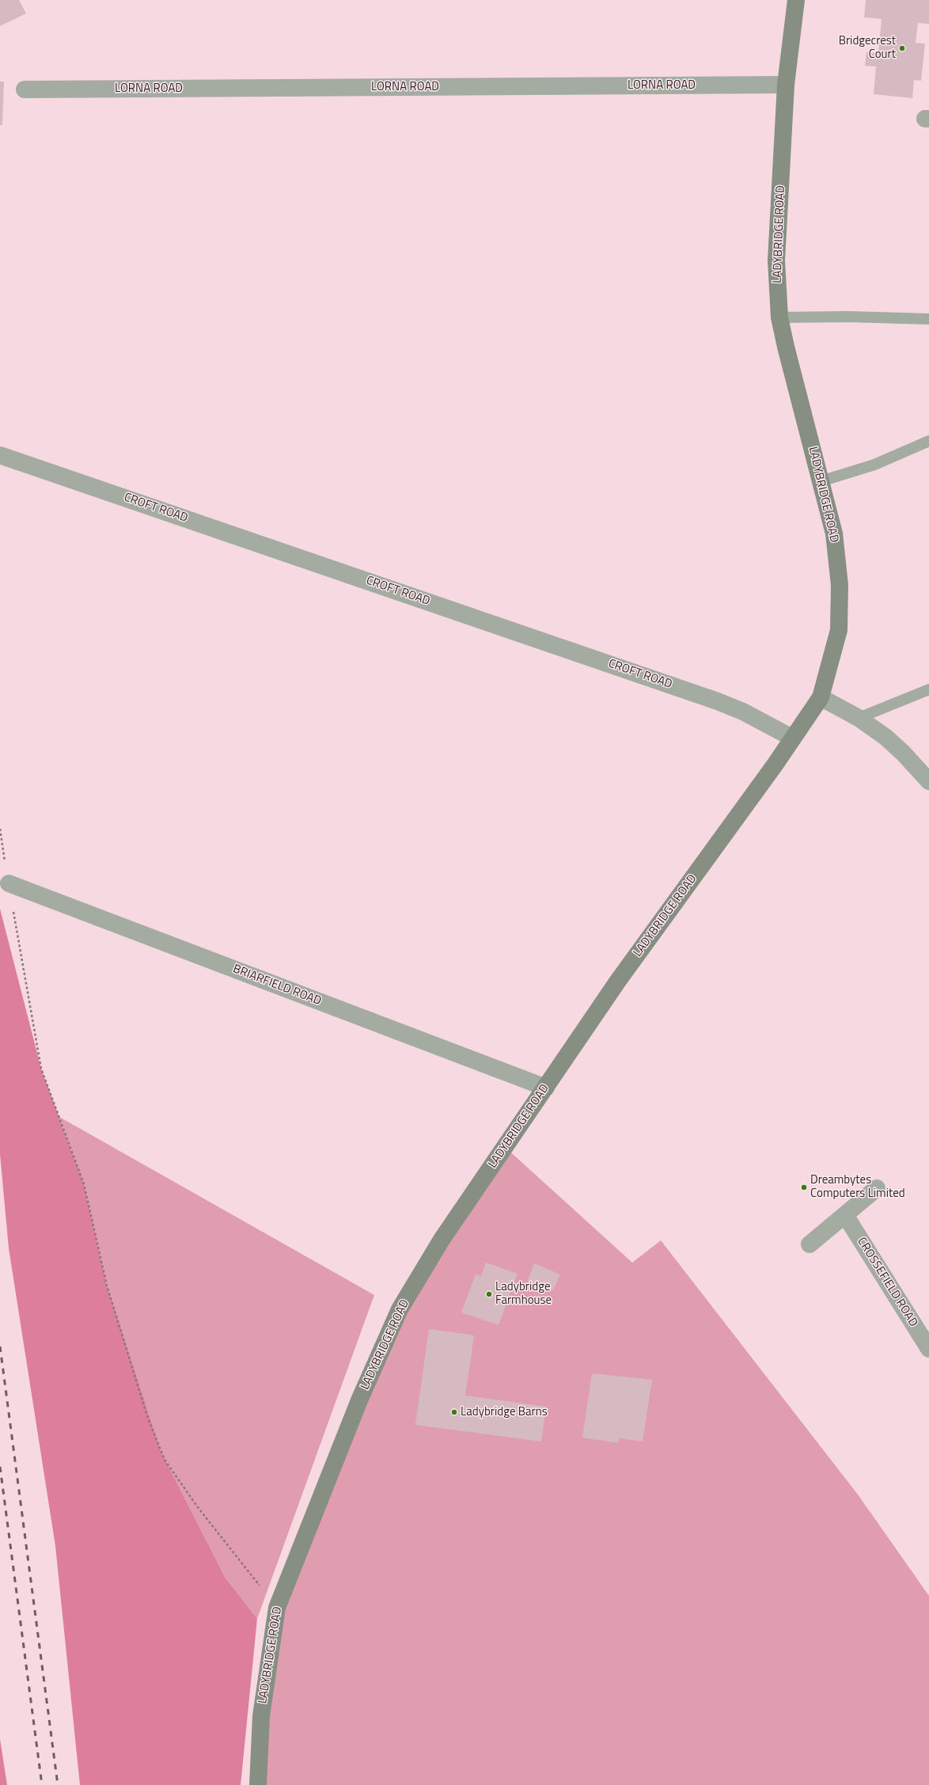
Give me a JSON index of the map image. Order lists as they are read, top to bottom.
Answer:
{
  "streets": {
    "street": [
      "LORNA ROAD",
      "LADYBRIDGE ROAD",
      "CROFT ROAD",
      "BRIARFIELD ROAD",
      "CROSSEFIELD ROAD"
    ]
  },
  "crossings": [
    ["LORNA ROAD", "LADYBRIDGE ROAD"],
    ["LADYBRIDGE ROAD", "CROFT ROAD"],
    ["LADYBRIDGE ROAD", "BRIARFIELD ROAD"]
  ],
  "places": [
    "Bridgecrest Court",
    "Dreambytes Computers Limited",
    "Ladybridge Farmhouse",
    "Ladybridge Barns"
  ]
}
